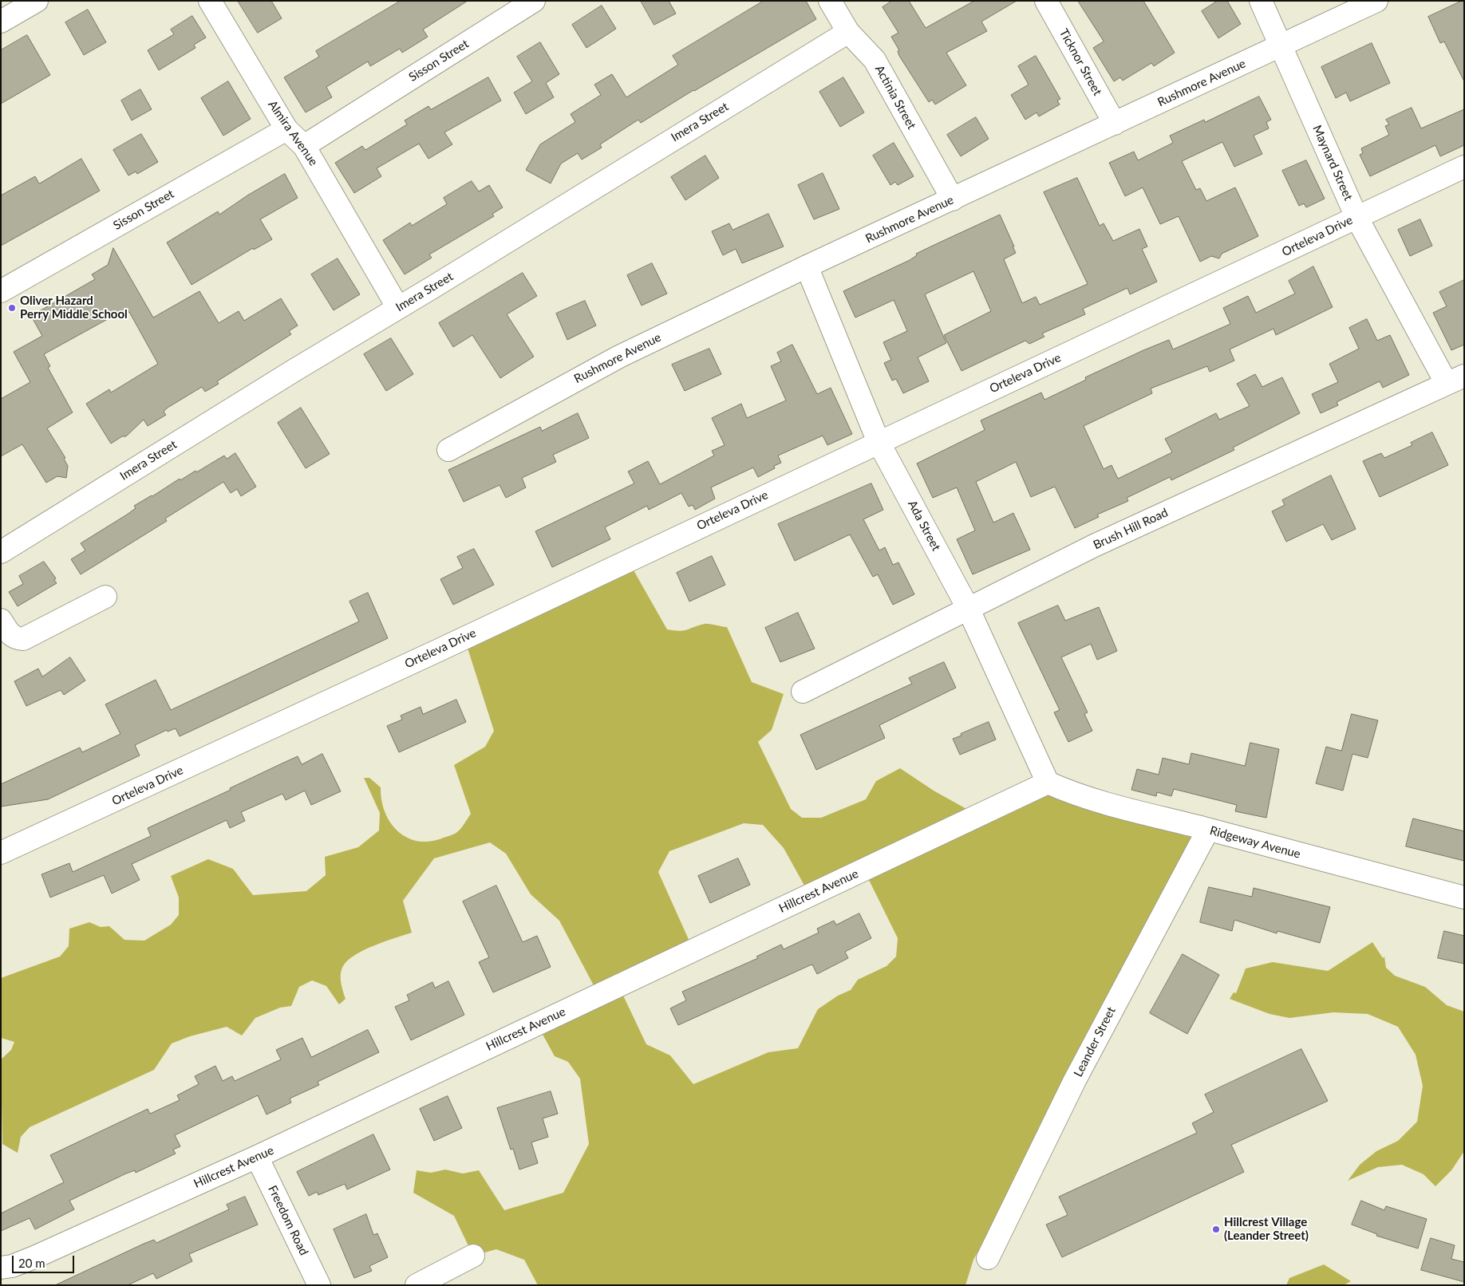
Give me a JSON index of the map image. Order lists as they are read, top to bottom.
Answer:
{
  "streets": {
    "street": [
      "Sisson Street",
      "Ticknor Street",
      "Rushmore Avenue",
      "Actinia Street",
      "Imera Street",
      "Almira Avenue",
      "Maynard Street",
      "Orteleva Drive",
      "Ada Street",
      "Brush Hill Road",
      "Ridgeway Avenue",
      "Hillcrest Avenue",
      "Leander Street",
      "Freedom Road"
    ]
  },
  "crossings": [
    ["Sisson Street", "Almira Avenue"],
    ["Ticknor Street", "Rushmore Avenue"],
    ["Rushmore Avenue", "Actinia Street"],
    ["Rushmore Avenue", "Maynard Street"],
    ["Rushmore Avenue", "Ada Street"],
    ["Actinia Street", "Imera Street"],
    ["Imera Street", "Almira Avenue"],
    ["Maynard Street", "Orteleva Drive"],
    ["Maynard Street", "Brush Hill Road"],
    ["Orteleva Drive", "Ada Street"],
    ["Ada Street", "Brush Hill Road"],
    ["Ada Street", "Ridgeway Avenue"],
    ["Ada Street", "Hillcrest Avenue"],
    ["Ridgeway Avenue", "Hillcrest Avenue"],
    ["Ridgeway Avenue", "Leander Street"],
    ["Hillcrest Avenue", "Freedom Road"]
  ],
  "places": ["Oliver Hazard Perry Middle School", "Hillcrest Village (Leander Street)"],
  "scale_bar": "20 m"
}
